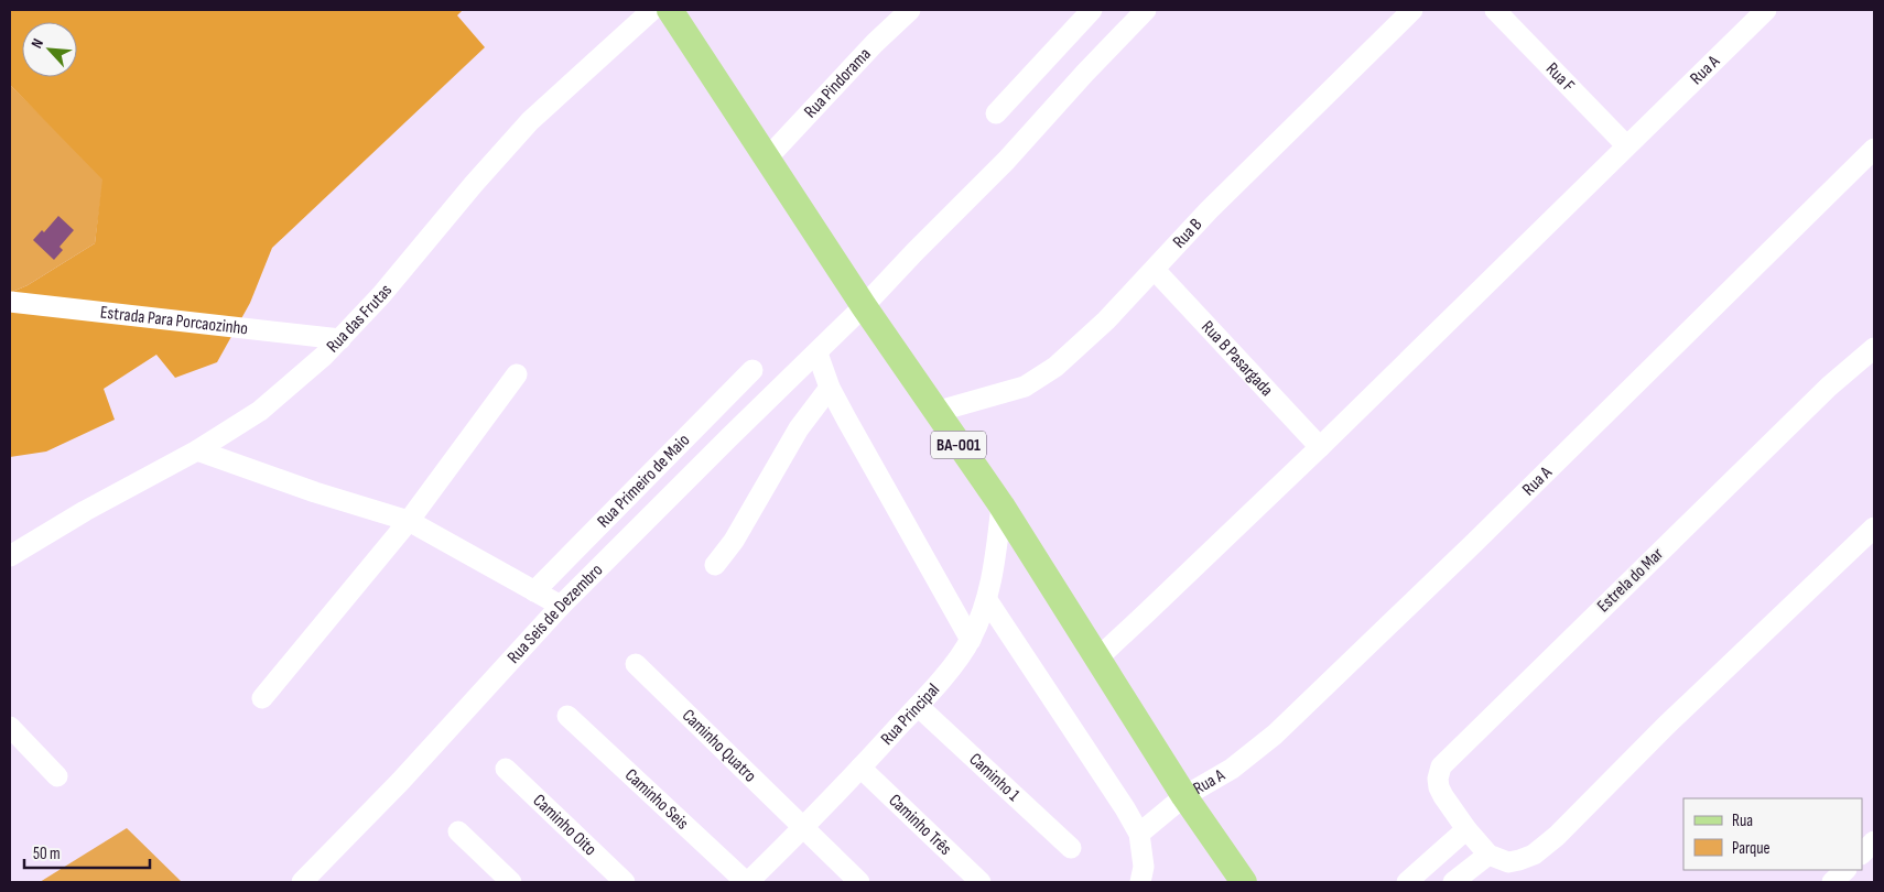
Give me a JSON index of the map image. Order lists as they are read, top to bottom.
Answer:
{
  "streets": {
    "main road": ["BA-001"],
    "street": [
      "Rua A",
      "Rua F",
      "Rua Pindorama",
      "Rua B",
      "Rua das Frutas",
      "Estrada Para Porcaozinho",
      "Rua B Pasargada",
      "Rua Primeiro de Maio",
      "Estrela do Mar",
      "Rua Seis de Dezembro",
      "Rua Principal",
      "Caminho Quatro",
      "Caminho 1",
      "Caminho Seis",
      "Caminho Oito",
      "Caminho Três"
    ]
  },
  "crossings": [
    ["Rua A", "Rua F"],
    ["Rua A", "Rua B Pasargada"],
    ["Rua A", "BA-001"],
    ["Rua Pindorama", "BA-001"],
    ["Rua B", "Rua B Pasargada"],
    ["Rua B", "BA-001"],
    ["Rua das Frutas", "Estrada Para Porcaozinho"],
    ["BA-001", "Rua Seis de Dezembro"],
    ["BA-001", "Rua Principal"],
    ["Rua Principal", "Caminho Quatro"],
    ["Rua Principal", "Caminho 1"],
    ["Rua Principal", "Caminho Seis"],
    ["Rua Principal", "Caminho Três"]
  ],
  "legend": ["Rua", "Parque"],
  "scale_bar": "50 m",
  "north": "top left"
}
